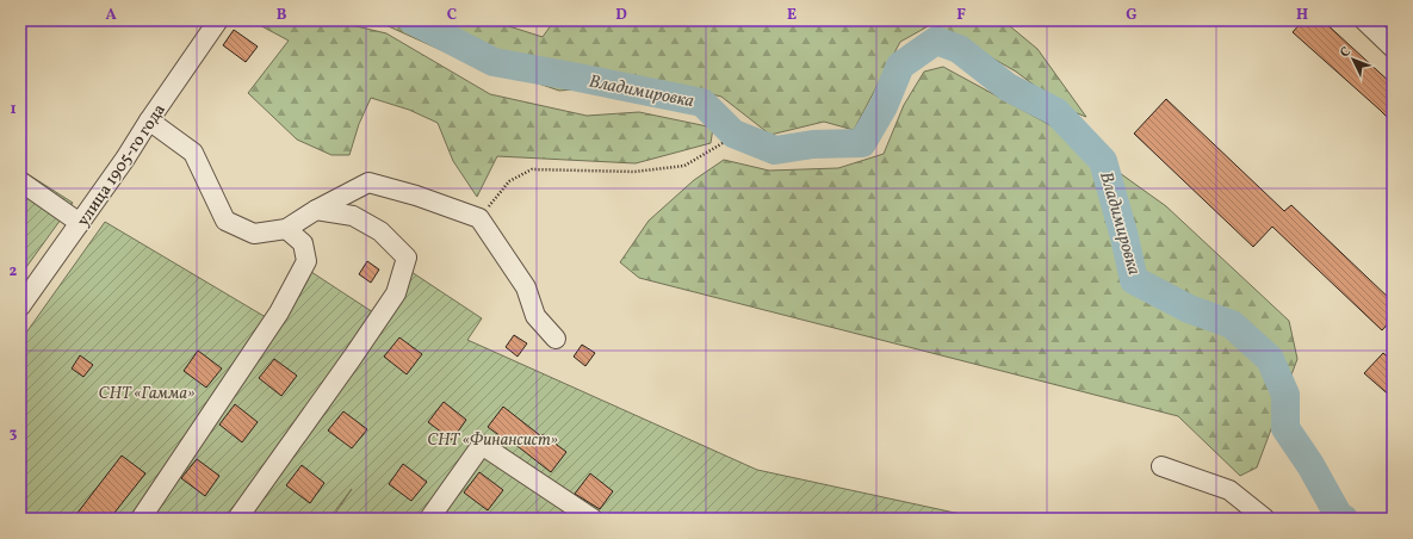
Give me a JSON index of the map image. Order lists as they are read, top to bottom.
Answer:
{
  "streets": {
    "street": ["улица 1905-го года"]
  },
  "water": ["Владимировка"],
  "parks": ["СНТ «Гамма»", "СНТ «Финансист»"],
  "north": "top left",
  "grid": {
    "columns": [
      "A",
      "B",
      "C",
      "D",
      "E",
      "F",
      "G",
      "H"
    ],
    "rows": ["1", "2", "3"]
  }
}
